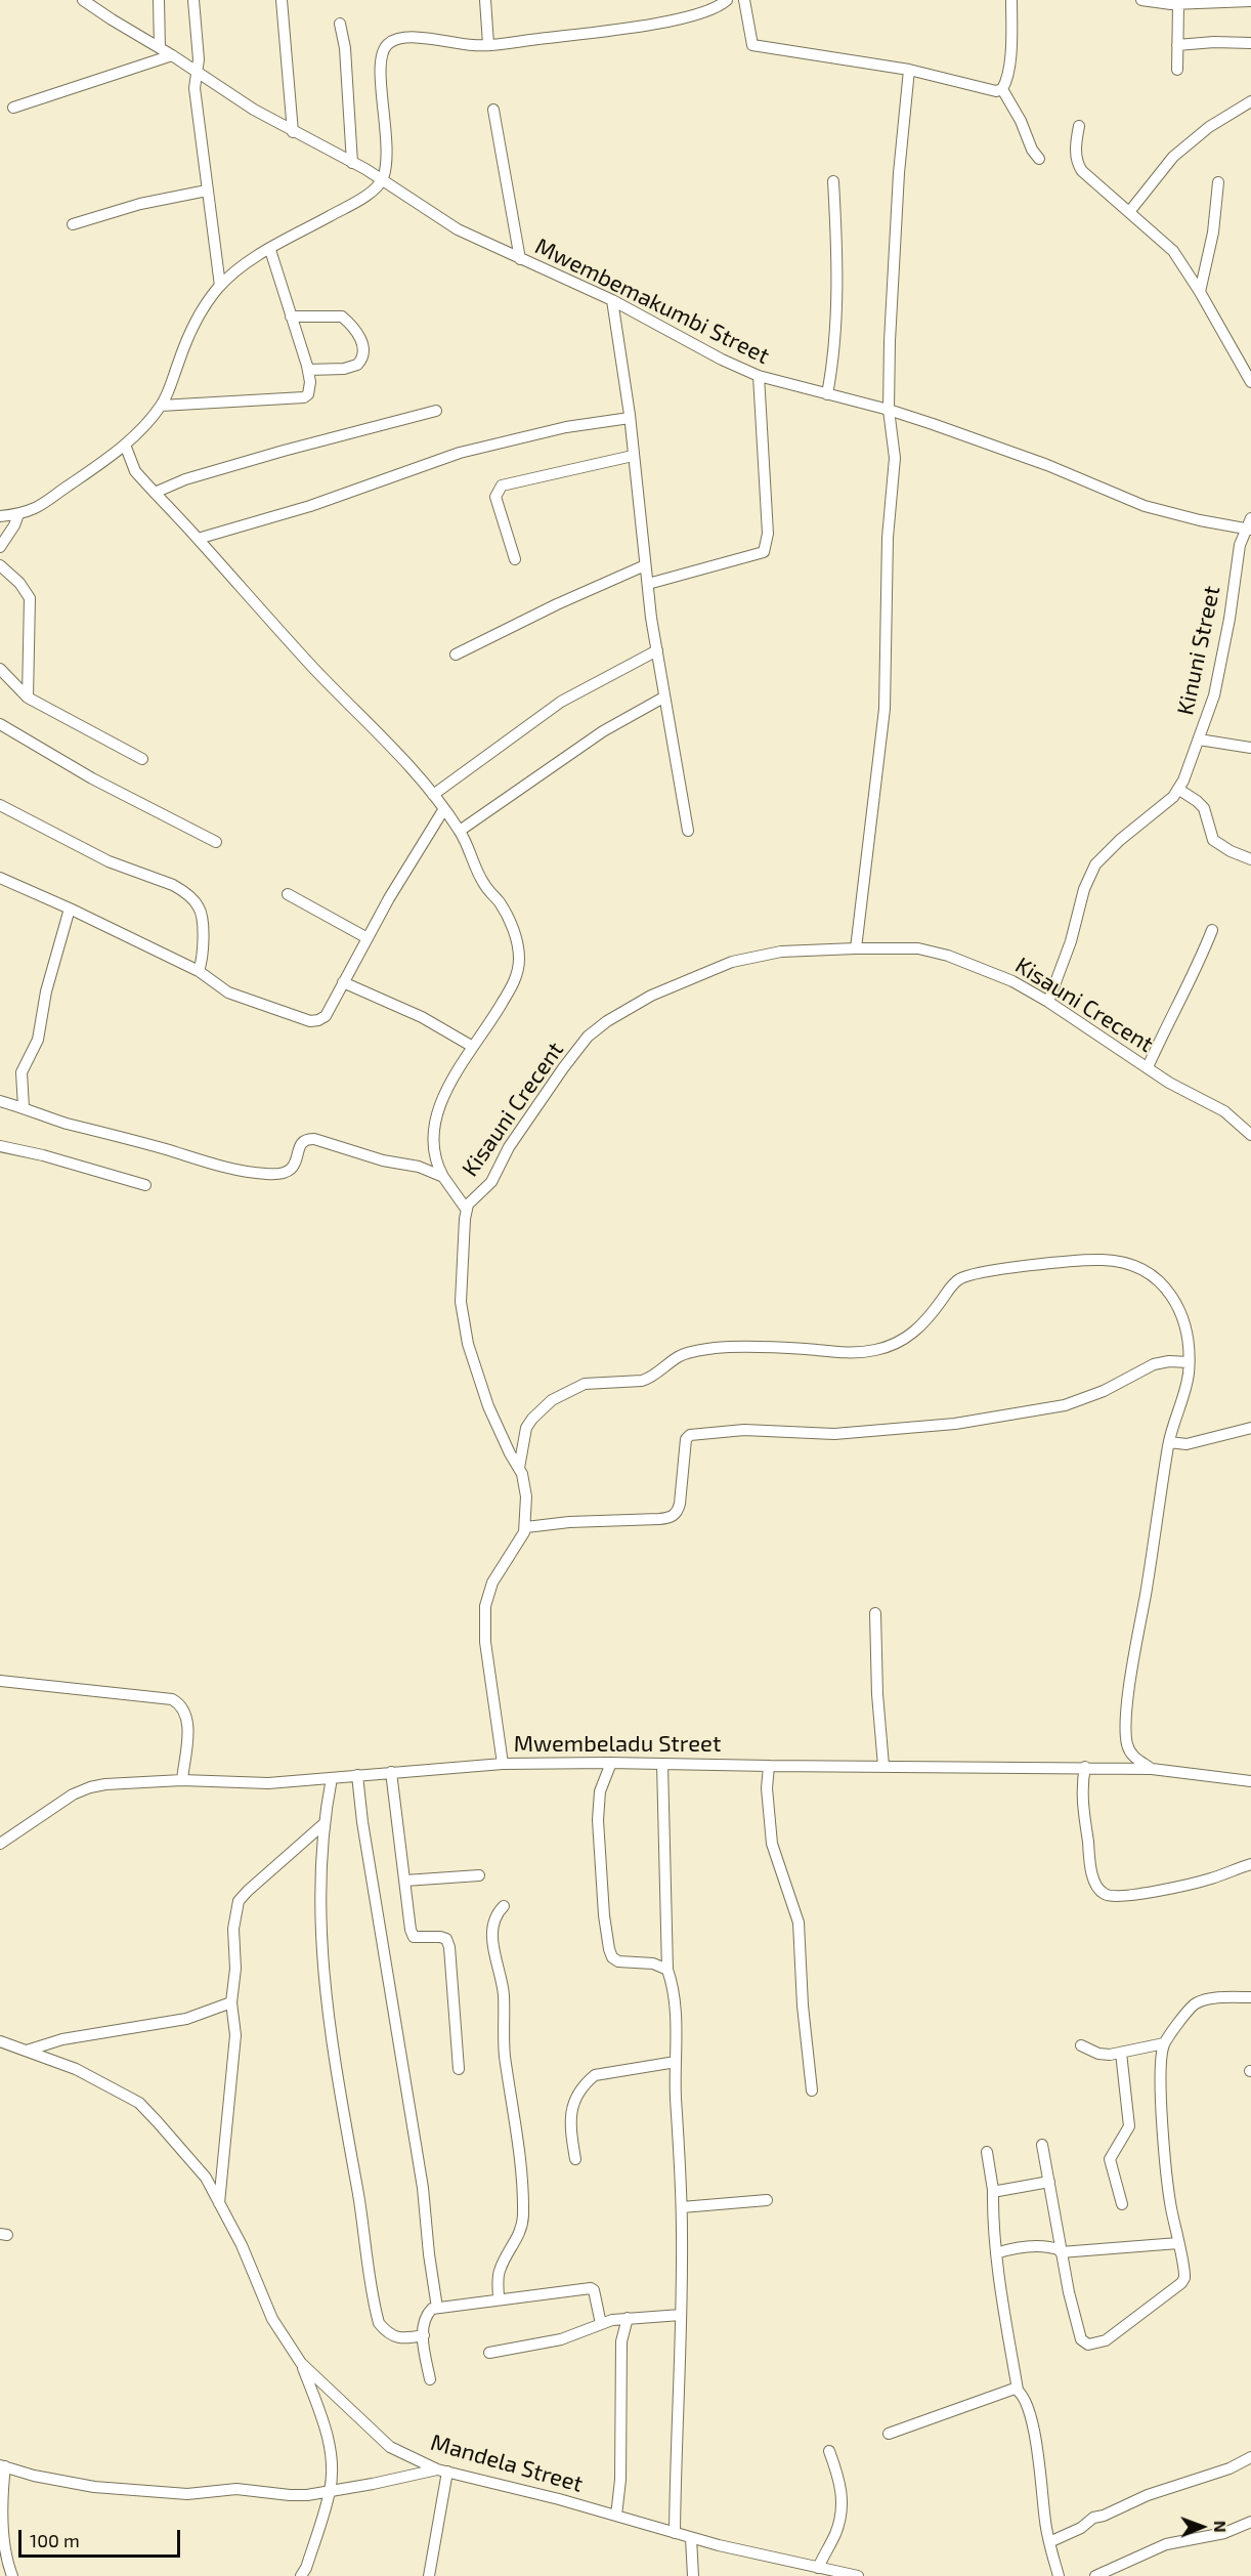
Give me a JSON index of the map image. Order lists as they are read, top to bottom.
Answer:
{
  "streets": {
    "street": [
      "Mwembemakumbi Street",
      "Kinuni Street",
      "Kisauni Crecent",
      "Mwembeladu Street",
      "Mandela Street"
    ]
  },
  "crossings": [
    ["Mwembemakumbi Street", "Kinuni Street"],
    ["Kinuni Street", "Kisauni Crecent"],
    ["Kisauni Crecent", "Mwembeladu Street"]
  ],
  "scale_bar": "100 m",
  "north": "right"
}
